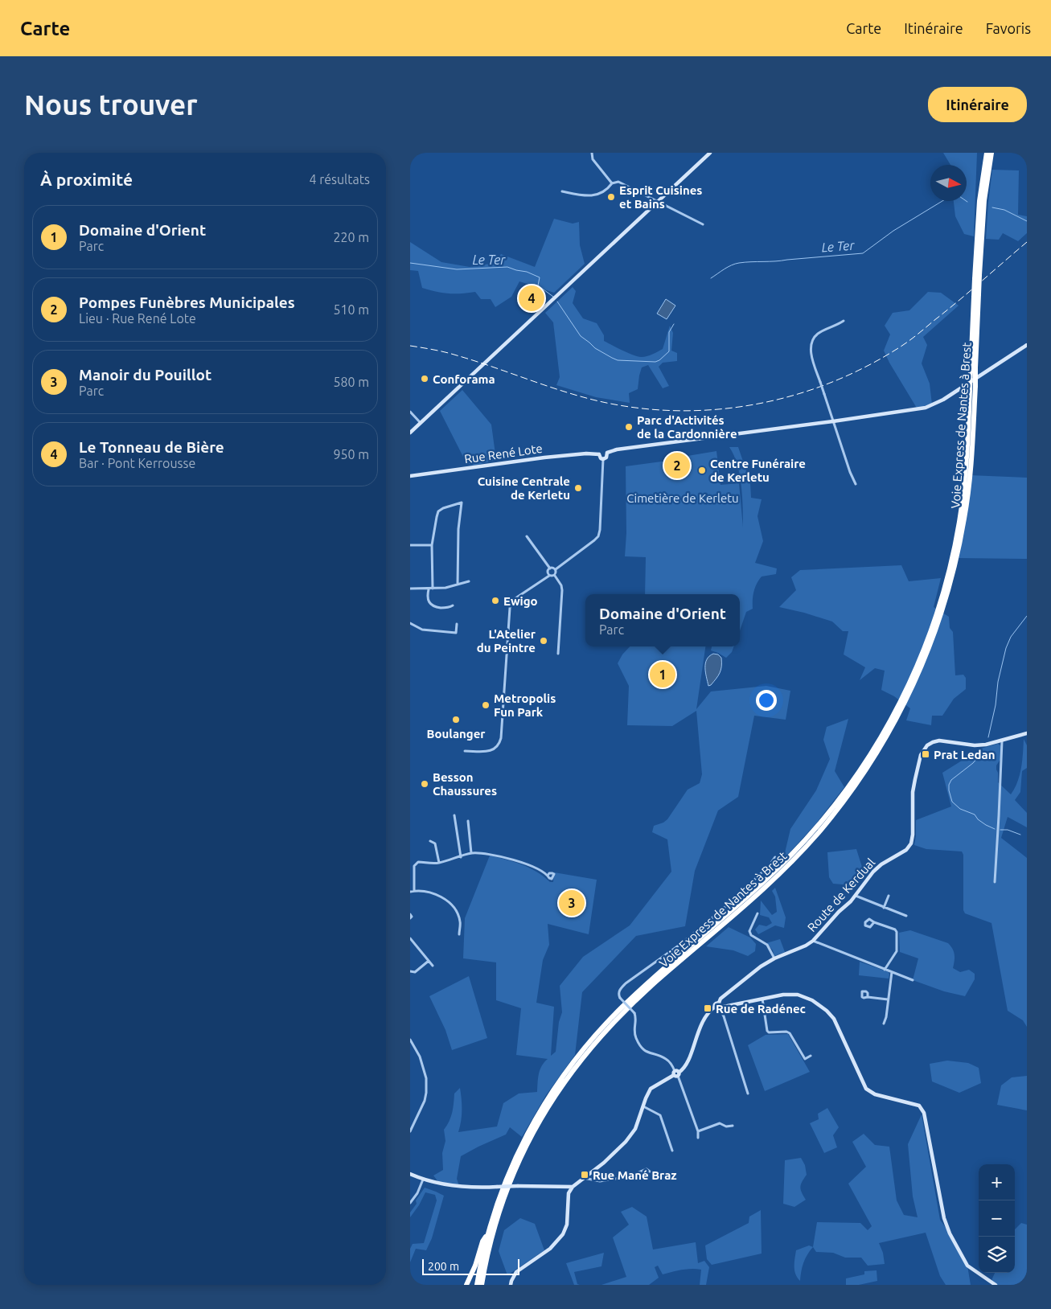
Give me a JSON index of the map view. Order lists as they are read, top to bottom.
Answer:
{
  "streets": {
    "highway": ["Voie Express de Nantes à Brest"],
    "street": ["Rue René Lote", "Route de Kerdual"]
  },
  "water": ["Le Ter"],
  "parks": ["Cimetière de Kerletu"],
  "places": {
    "other": [
      "Esprit Cuisines et Bains",
      "Conforama",
      "Parc d'Activités de la Cardonnière",
      "Centre Funéraire de Kerletu",
      "Cuisine Centrale de Kerletu",
      "Ewigo",
      "L'Atelier du Peintre",
      "Metropolis Fun Park",
      "Boulanger",
      "Besson Chaussures"
    ],
    "transit": ["Prat Ledan", "Rue de Radénec", "Rue Mané Braz"]
  },
  "scale_bar": "200 m",
  "north": "right",
  "page": {
    "header": "Carte",
    "nav": ["Carte", "Itinéraire", "Favoris"],
    "buttons": "Itinéraire",
    "title": "Nous trouver",
    "heading": ["À proximité", "4 résultats"],
    "list": [
      {
        "mark": "1",
        "name": "Domaine d'Orient",
        "note": "Parc",
        "value": "220 m"
      },
      {
        "mark": "2",
        "name": "Pompes Funèbres Municipales",
        "note": "Lieu · Rue René Lote",
        "value": "510 m"
      },
      {
        "mark": "3",
        "name": "Manoir du Pouillot",
        "note": "Parc",
        "value": "580 m"
      },
      {
        "mark": "4",
        "name": "Le Tonneau de Bière",
        "note": "Bar · Pont Kerrousse",
        "value": "950 m"
      }
    ],
    "pins": [
      "4",
      "2",
      "1",
      "3"
    ],
    "popup": ["Domaine d'Orient", "Parc"],
    "map_buttons": ["+", "−"],
    "scale": "200 m"
  }
}
